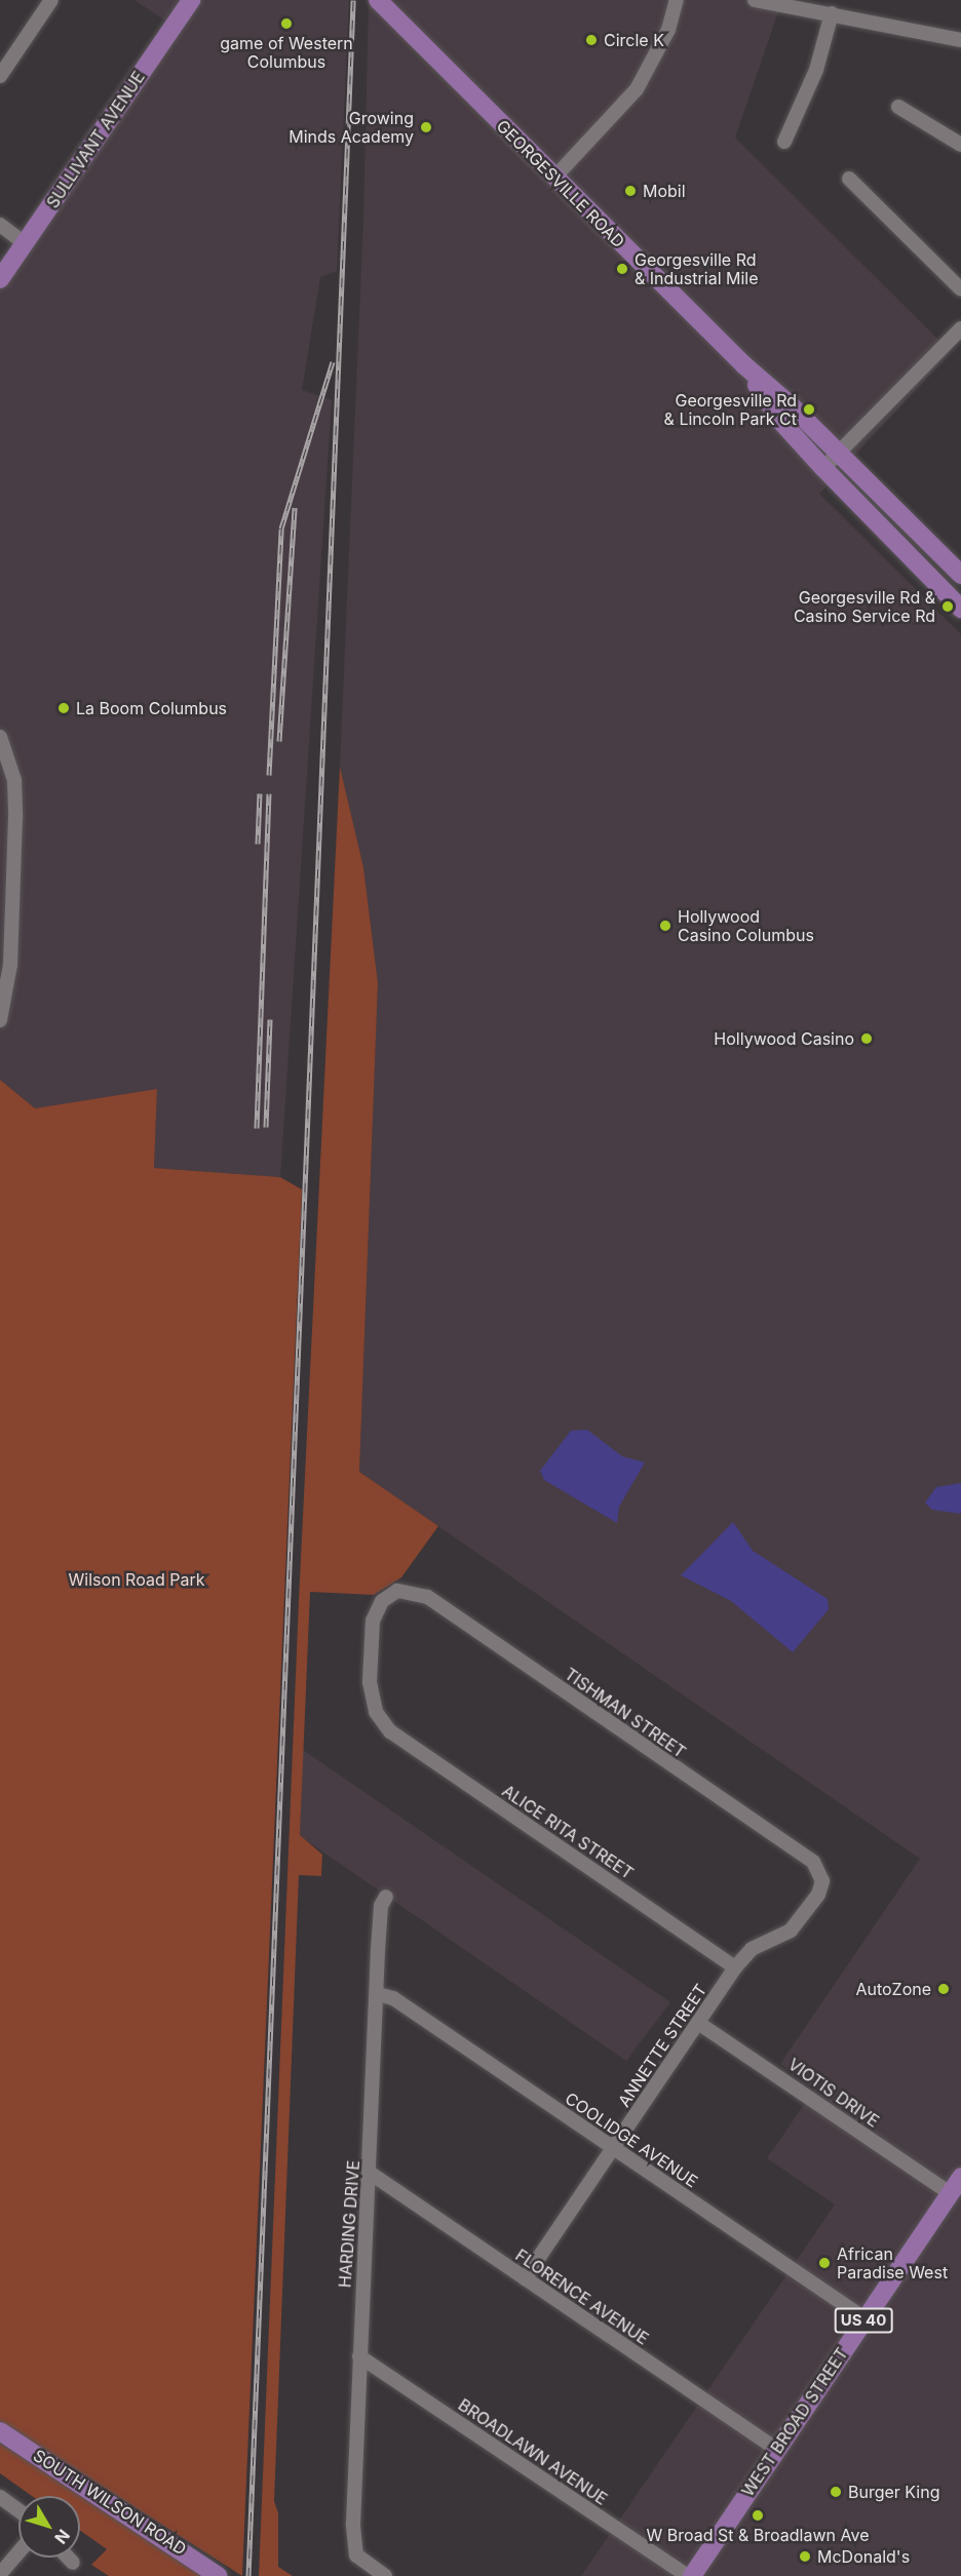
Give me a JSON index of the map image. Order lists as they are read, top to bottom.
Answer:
{
  "streets": {
    "main road": [
      "SULLIVANT AVENUE",
      "GEORGESVILLE ROAD",
      "US 40",
      "WEST BROAD STREET",
      "SOUTH WILSON ROAD"
    ],
    "street": [
      "TISHMAN STREET",
      "ALICE RITA STREET",
      "ANNETTE STREET",
      "VIOTIS DRIVE",
      "COOLIDGE AVENUE",
      "HARDING DRIVE",
      "FLORENCE AVENUE",
      "BROADLAWN AVENUE"
    ]
  },
  "crossings": [
    ["TISHMAN STREET", "ALICE RITA STREET"],
    ["TISHMAN STREET", "ANNETTE STREET"],
    ["ALICE RITA STREET", "ANNETTE STREET"],
    ["ANNETTE STREET", "VIOTIS DRIVE"],
    ["ANNETTE STREET", "COOLIDGE AVENUE"],
    ["ANNETTE STREET", "FLORENCE AVENUE"],
    ["VIOTIS DRIVE", "WEST BROAD STREET"],
    ["COOLIDGE AVENUE", "HARDING DRIVE"],
    ["COOLIDGE AVENUE", "WEST BROAD STREET"],
    ["HARDING DRIVE", "FLORENCE AVENUE"],
    ["HARDING DRIVE", "BROADLAWN AVENUE"],
    ["FLORENCE AVENUE", "WEST BROAD STREET"],
    ["WEST BROAD STREET", "BROADLAWN AVENUE"]
  ],
  "parks": ["Wilson Road Park"],
  "places": [
    "game of Western Columbus",
    "Circle K",
    "Growing Minds Academy",
    "Mobil",
    "Georgesville Rd & Industrial Mile",
    "Georgesville Rd & Lincoln Park Ct",
    "Georgesville Rd & Casino Service Rd",
    "La Boom Columbus",
    "Hollywood Casino Columbus",
    "Hollywood Casino",
    "AutoZone",
    "African Paradise West",
    "Burger King",
    "W Broad St & Broadlawn Ave",
    "McDonald's"
  ],
  "north": "bottom right"
}
